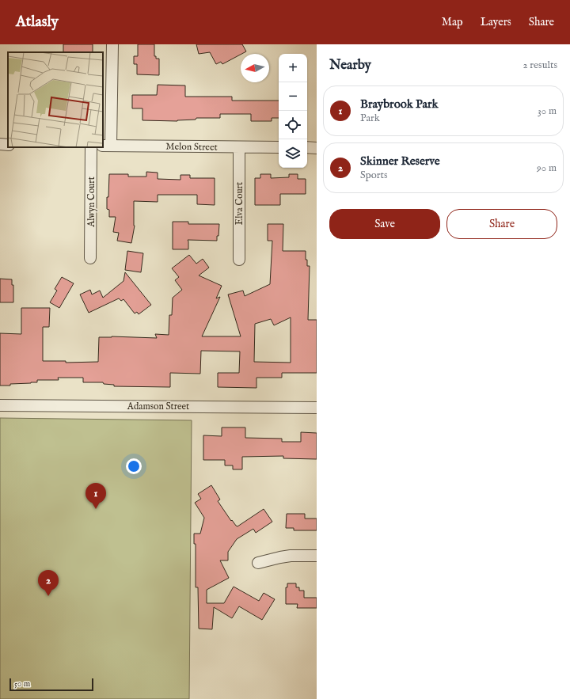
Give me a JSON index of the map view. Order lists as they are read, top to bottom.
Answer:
{
  "streets": {
    "street": [
      "Melon Street",
      "Alwyn Court",
      "Elva Court",
      "Adamson Street"
    ]
  },
  "crossings": [
    ["Melon Street", "Elva Court"]
  ],
  "scale_bar": "50 m",
  "north": "left",
  "page": {
    "header": "Atlasly",
    "nav": ["Map", "Layers", "Share"],
    "heading": ["Nearby", "2 results"],
    "map_buttons": ["+", "−"],
    "list": [
      {
        "mark": "1",
        "name": "Braybrook Park",
        "note": "Park",
        "value": "30 m"
      },
      {
        "mark": "2",
        "name": "Skinner Reserve",
        "note": "Sports",
        "value": "90 m"
      }
    ],
    "buttons": ["Save", "Share"],
    "pins": ["1", "2"],
    "scale": "50 m"
  }
}
